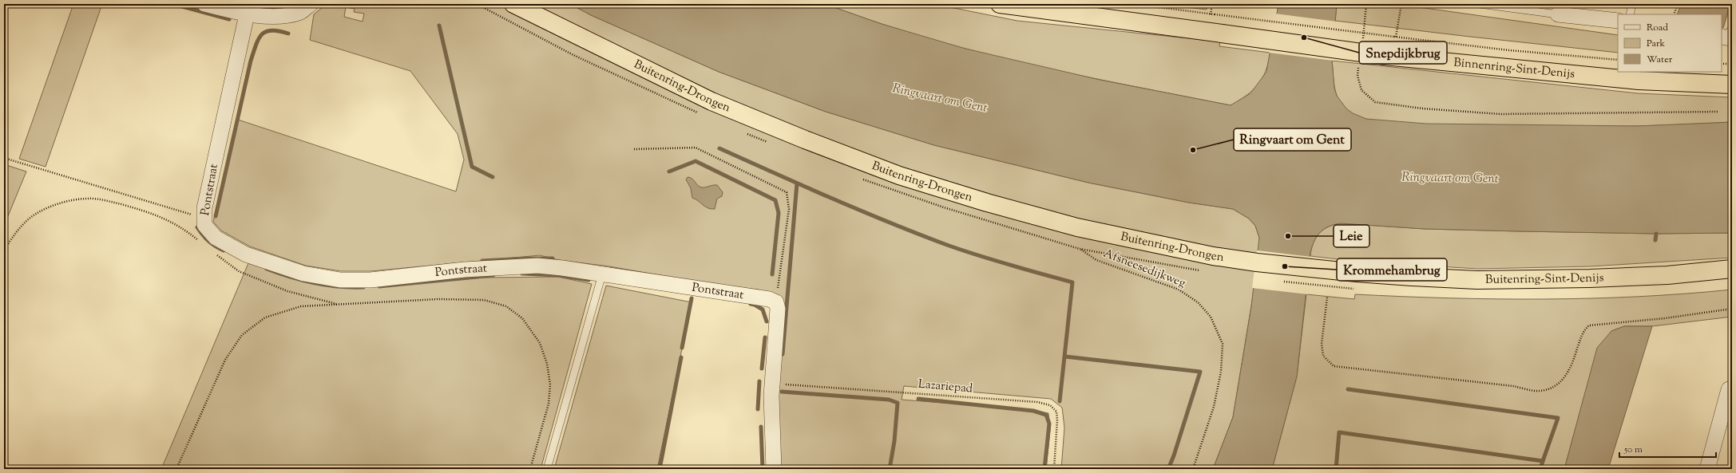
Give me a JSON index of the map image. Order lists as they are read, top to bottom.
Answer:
{
  "streets": {
    "highway": ["Binnenring-Sint-Denijs", "Buitenring-Drongen", "Buitenring-Sint-Denijs"],
    "street": ["Pontstraat"],
    "path": ["Afsneesedijkweg", "Lazariepad"]
  },
  "crossings": [
    ["Buitenring-Drongen", "Buitenring-Sint-Denijs"]
  ],
  "water": ["Ringvaart om Gent"],
  "places": [
    "Snepdijkbrug",
    "Ringvaart om Gent",
    "Leie",
    "Krommehambrug"
  ],
  "legend": ["Road", "Park", "Water"],
  "scale_bar": "50 m"
}
